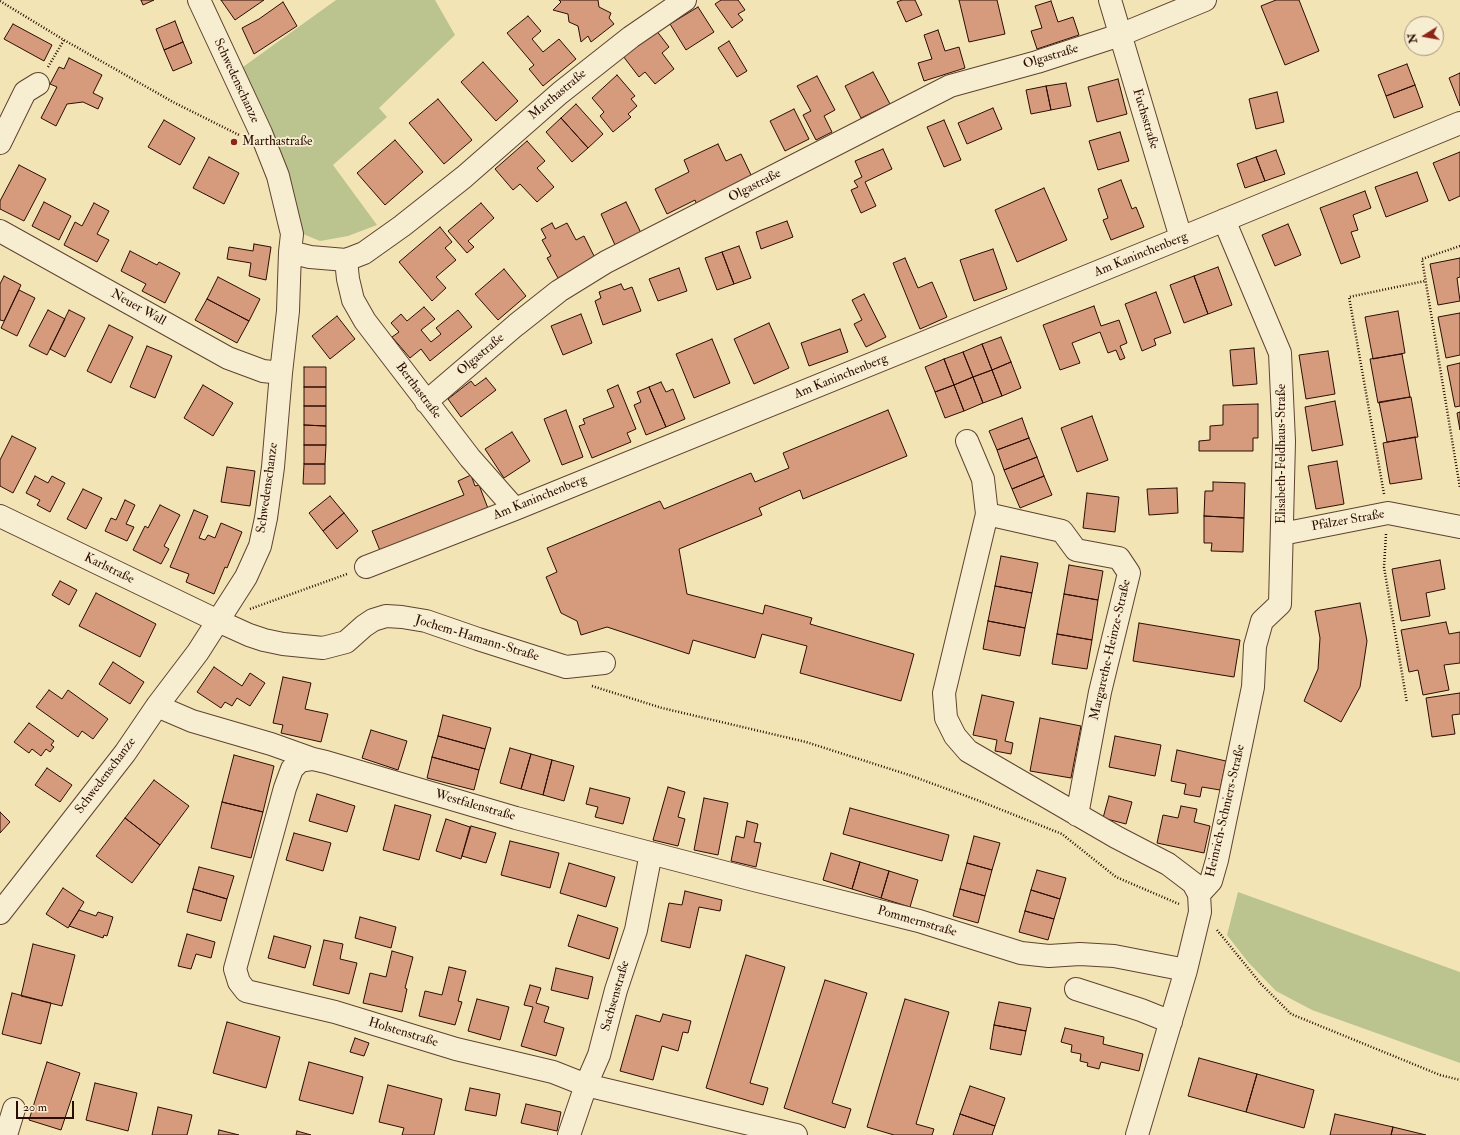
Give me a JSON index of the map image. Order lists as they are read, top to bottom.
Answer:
{
  "streets": {
    "street": [
      "Olgastraße",
      "Schwedenschanze",
      "Marthastraße",
      "Fuchsstraße",
      "Am Kaninchenberg",
      "Neuer Wall",
      "Berthastraße",
      "Elisabeth-Feldhaus-Straße",
      "Pfälzer Straße",
      "Karlstraße",
      "Jochem-Hamann-Straße",
      "Margarethe-Heinze-Straße",
      "Westfalenstraße",
      "Heinrich-Schniers-Straße",
      "Pommernstraße",
      "Sachsenstraße",
      "Holstenstraße"
    ]
  },
  "crossings": [
    ["Olgastraße", "Fuchsstraße"],
    ["Olgastraße", "Berthastraße"],
    ["Schwedenschanze", "Marthastraße"],
    ["Schwedenschanze", "Neuer Wall"],
    ["Schwedenschanze", "Karlstraße"],
    ["Schwedenschanze", "Jochem-Hamann-Straße"],
    ["Schwedenschanze", "Westfalenstraße"],
    ["Marthastraße", "Berthastraße"],
    ["Fuchsstraße", "Am Kaninchenberg"],
    ["Am Kaninchenberg", "Berthastraße"],
    ["Am Kaninchenberg", "Elisabeth-Feldhaus-Straße"],
    ["Elisabeth-Feldhaus-Straße", "Pfälzer Straße"],
    ["Elisabeth-Feldhaus-Straße", "Heinrich-Schniers-Straße"],
    ["Karlstraße", "Jochem-Hamann-Straße"],
    ["Westfalenstraße", "Pommernstraße"],
    ["Westfalenstraße", "Sachsenstraße"],
    ["Westfalenstraße", "Holstenstraße"],
    ["Heinrich-Schniers-Straße", "Pommernstraße"],
    ["Pommernstraße", "Sachsenstraße"],
    ["Sachsenstraße", "Holstenstraße"]
  ],
  "places": ["Marthastraße"],
  "scale_bar": "20 m",
  "north": "left"
}
